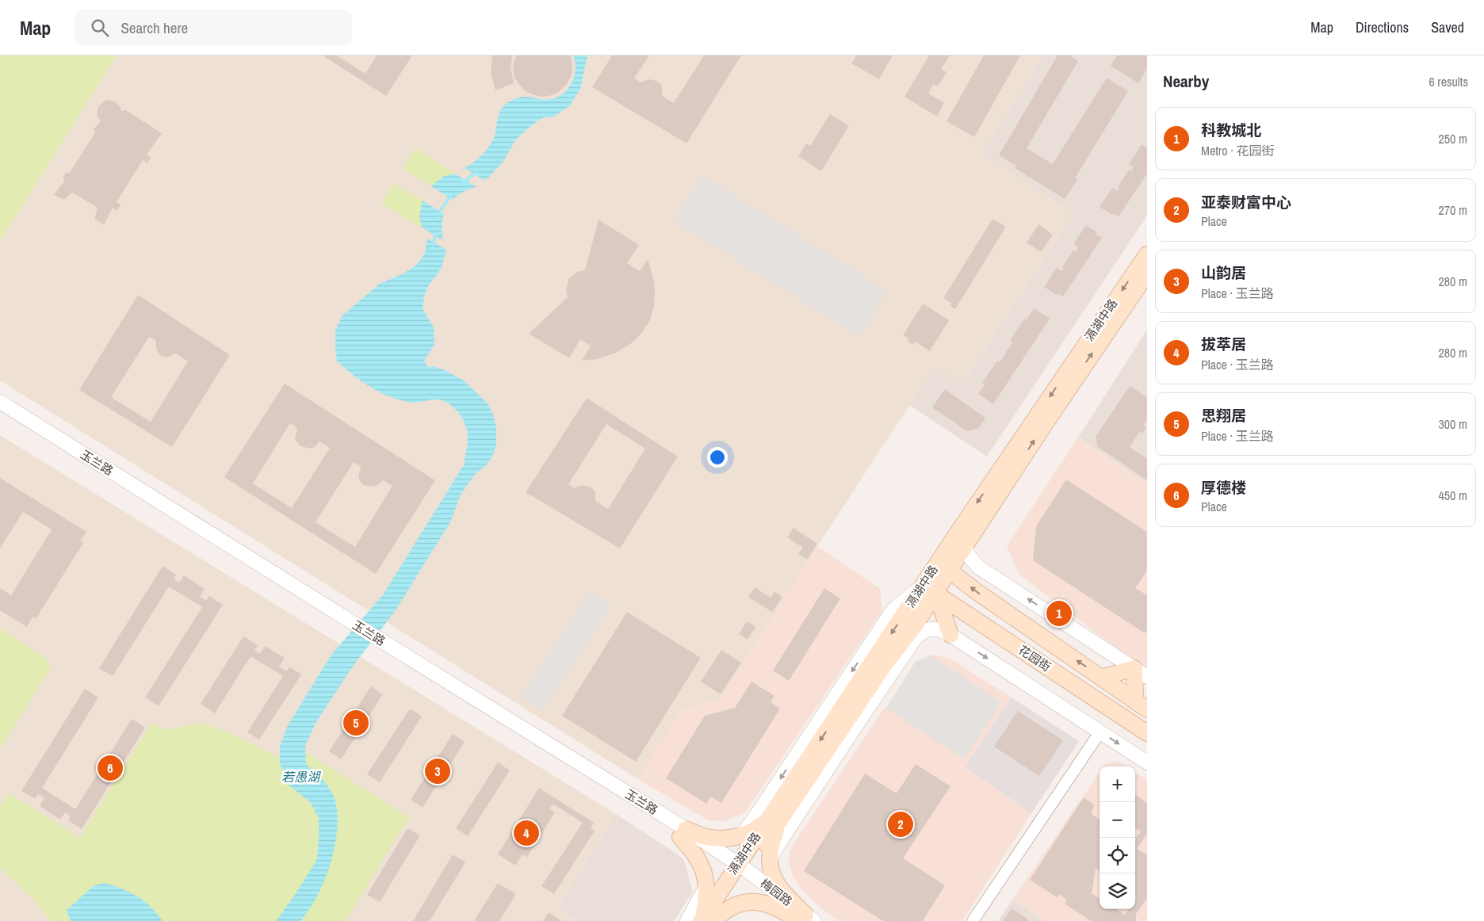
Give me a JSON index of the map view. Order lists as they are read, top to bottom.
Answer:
{
  "streets": {
    "main road": ["滆湖中路", "花园街"],
    "street": ["玉兰路", "梅园路"]
  },
  "crossings": [
    ["滆湖中路", "玉兰路"],
    ["滆湖中路", "花园街"],
    ["滆湖中路", "梅园路"],
    ["玉兰路", "梅园路"]
  ],
  "water": ["若愚湖"],
  "page": {
    "header": "Map",
    "search": "Search here",
    "nav": ["Map", "Directions", "Saved"],
    "heading": ["Nearby", "6 results"],
    "list": [
      {
        "mark": "1",
        "name": "科教城北",
        "note": "Metro · 花园街",
        "value": "250 m"
      },
      {
        "mark": "2",
        "name": "亚泰财富中心",
        "note": "Place",
        "value": "270 m"
      },
      {
        "mark": "3",
        "name": "山韵居",
        "note": "Place · 玉兰路",
        "value": "280 m"
      },
      {
        "mark": "4",
        "name": "拔萃居",
        "note": "Place · 玉兰路",
        "value": "280 m"
      },
      {
        "mark": "5",
        "name": "思翔居",
        "note": "Place · 玉兰路",
        "value": "300 m"
      },
      {
        "mark": "6",
        "name": "厚德楼",
        "note": "Place",
        "value": "450 m"
      }
    ],
    "pins": [
      "1",
      "5",
      "6",
      "3",
      "2",
      "4"
    ],
    "map_buttons": ["+", "−"]
  }
}
